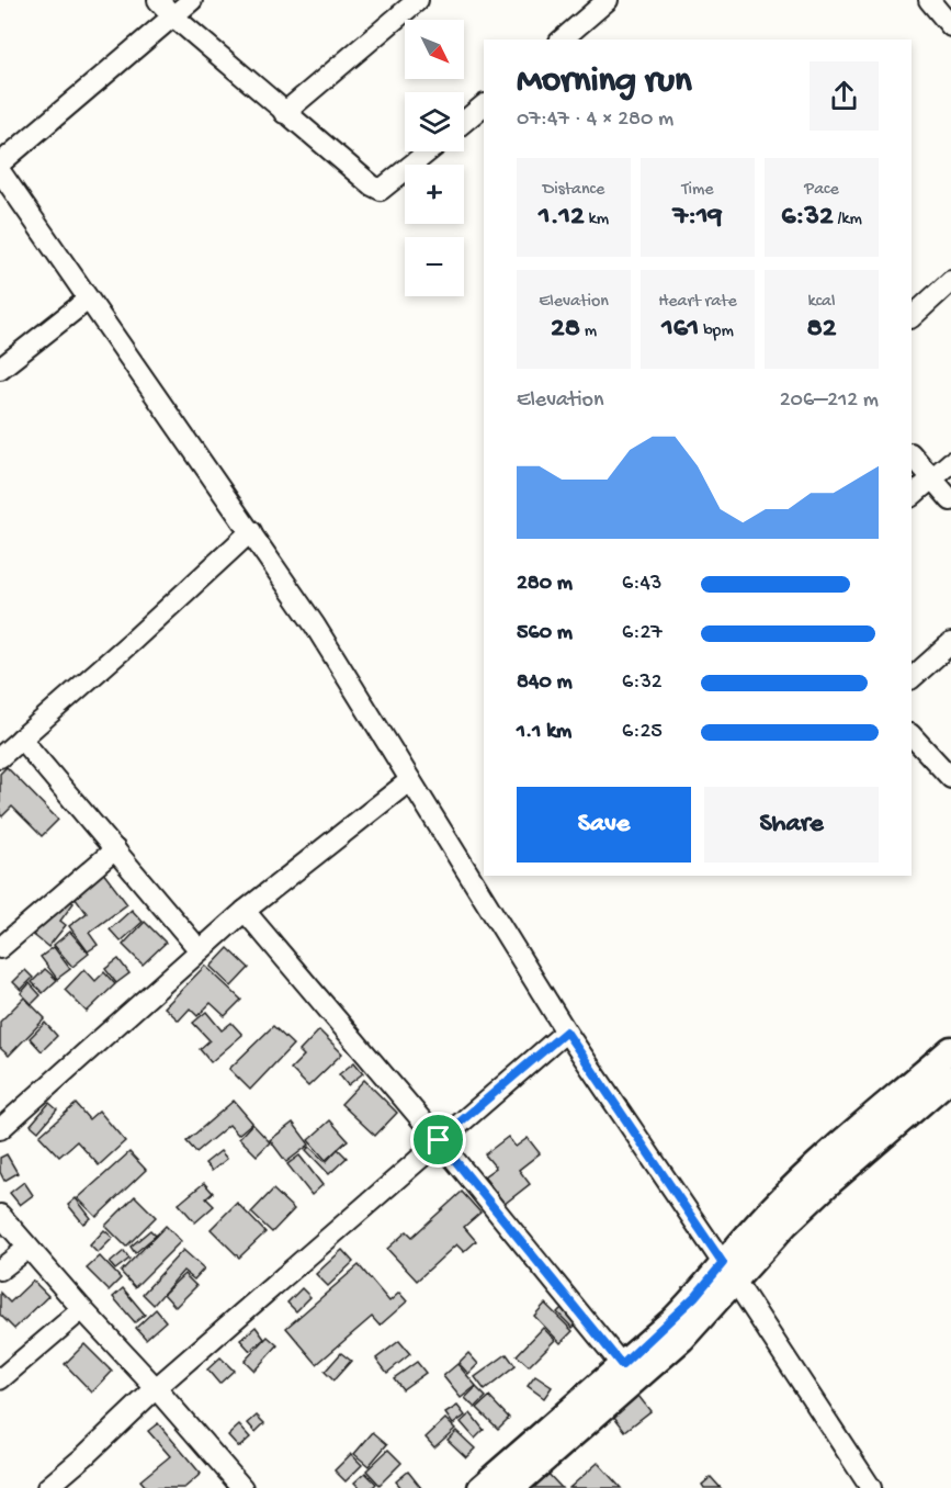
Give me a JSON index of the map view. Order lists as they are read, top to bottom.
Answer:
{
  "north": "bottom right",
  "page": {
    "map_buttons": ["+", "−"],
    "heading": ["Morning run", "07:47 · 4 × 280 m"],
    "stats": [
      ["Distance", "1.12 km"],
      ["Time", "7:19"],
      ["Pace", "6:32 /km"],
      ["Elevation", "28 m"],
      ["Heart rate", "161 bpm"],
      ["kcal", "82"]
    ],
    "chart": ["Elevation", "206–212 m"],
    "list": [
      {
        "name": "280 m",
        "note": "6:43"
      },
      {
        "name": "560 m",
        "note": "6:27"
      },
      {
        "name": "840 m",
        "note": "6:32"
      },
      {
        "name": "1.1 km",
        "note": "6:25"
      }
    ],
    "buttons": ["Save", "Share"]
  }
}
